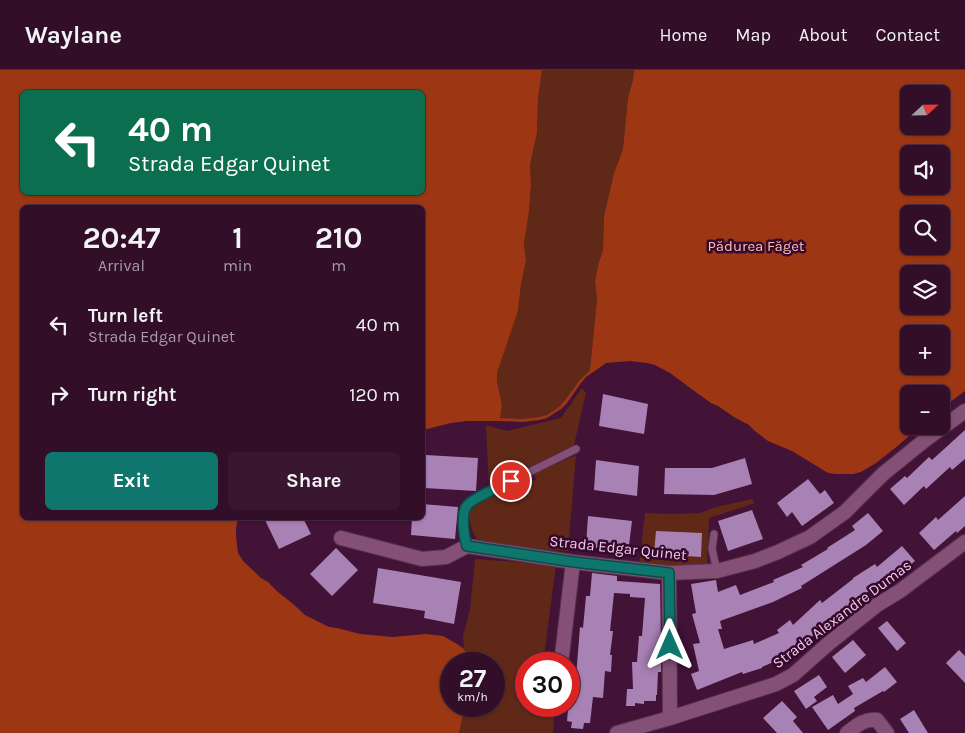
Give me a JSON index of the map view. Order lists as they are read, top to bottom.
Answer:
{
  "streets": {
    "street": ["Strada Edgar Quinet", "Strada Alexandre Dumas"]
  },
  "parks": ["Pădurea Făget"],
  "north": "right",
  "page": {
    "header": "Waylane",
    "nav": [
      "Home",
      "Map",
      "About",
      "Contact"
    ],
    "map_buttons": ["+", "−"],
    "turn": ["40 m", "Strada Edgar Quinet"],
    "eta": [
      "20:47",
      "Arrival",
      "1",
      "min",
      "210",
      "m"
    ],
    "list": [
      {
        "name": "Turn left",
        "note": "Strada Edgar Quinet",
        "value": "40 m"
      },
      {
        "name": "Turn right",
        "value": "120 m"
      }
    ],
    "buttons": ["Exit", "Share"],
    "speed": "27 km/h",
    "limit": "30"
  }
}
